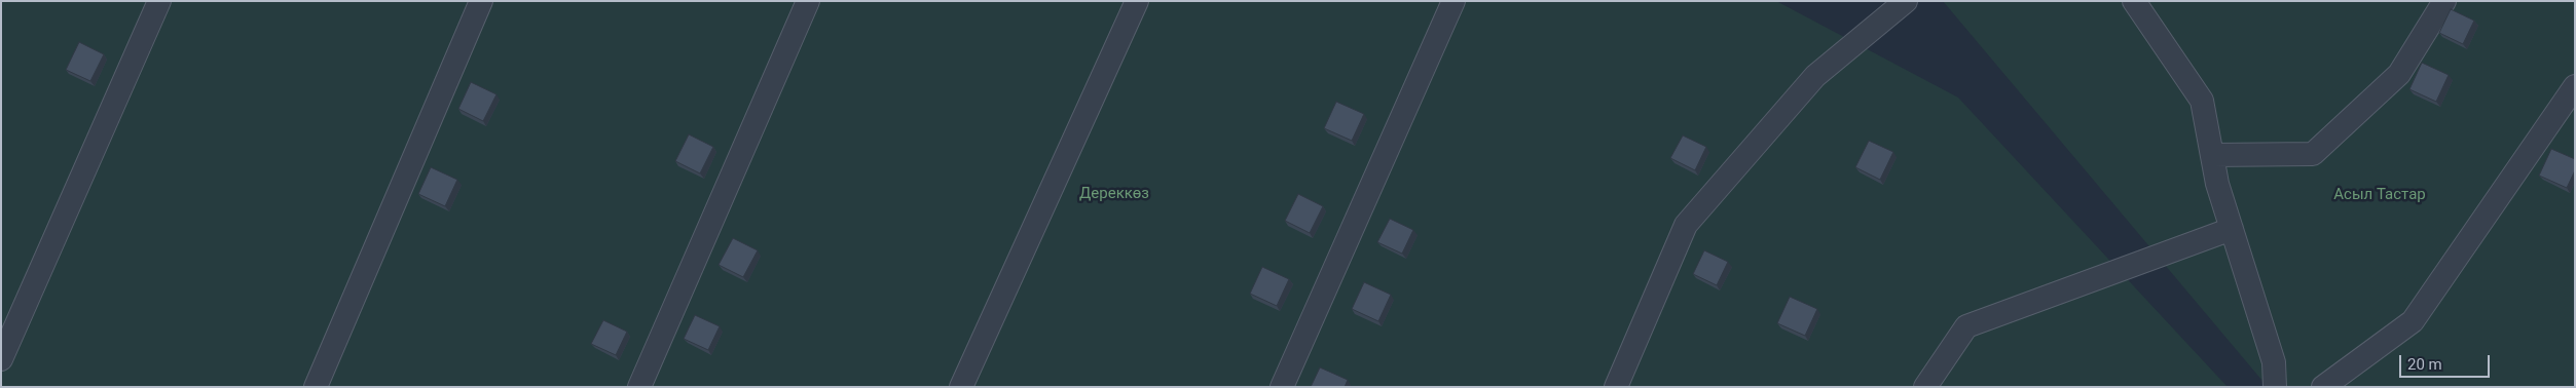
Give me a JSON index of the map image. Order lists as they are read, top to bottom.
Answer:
{
  "parks": ["Дереккөз", "Асыл Тастар"],
  "scale_bar": "20 m"
}
